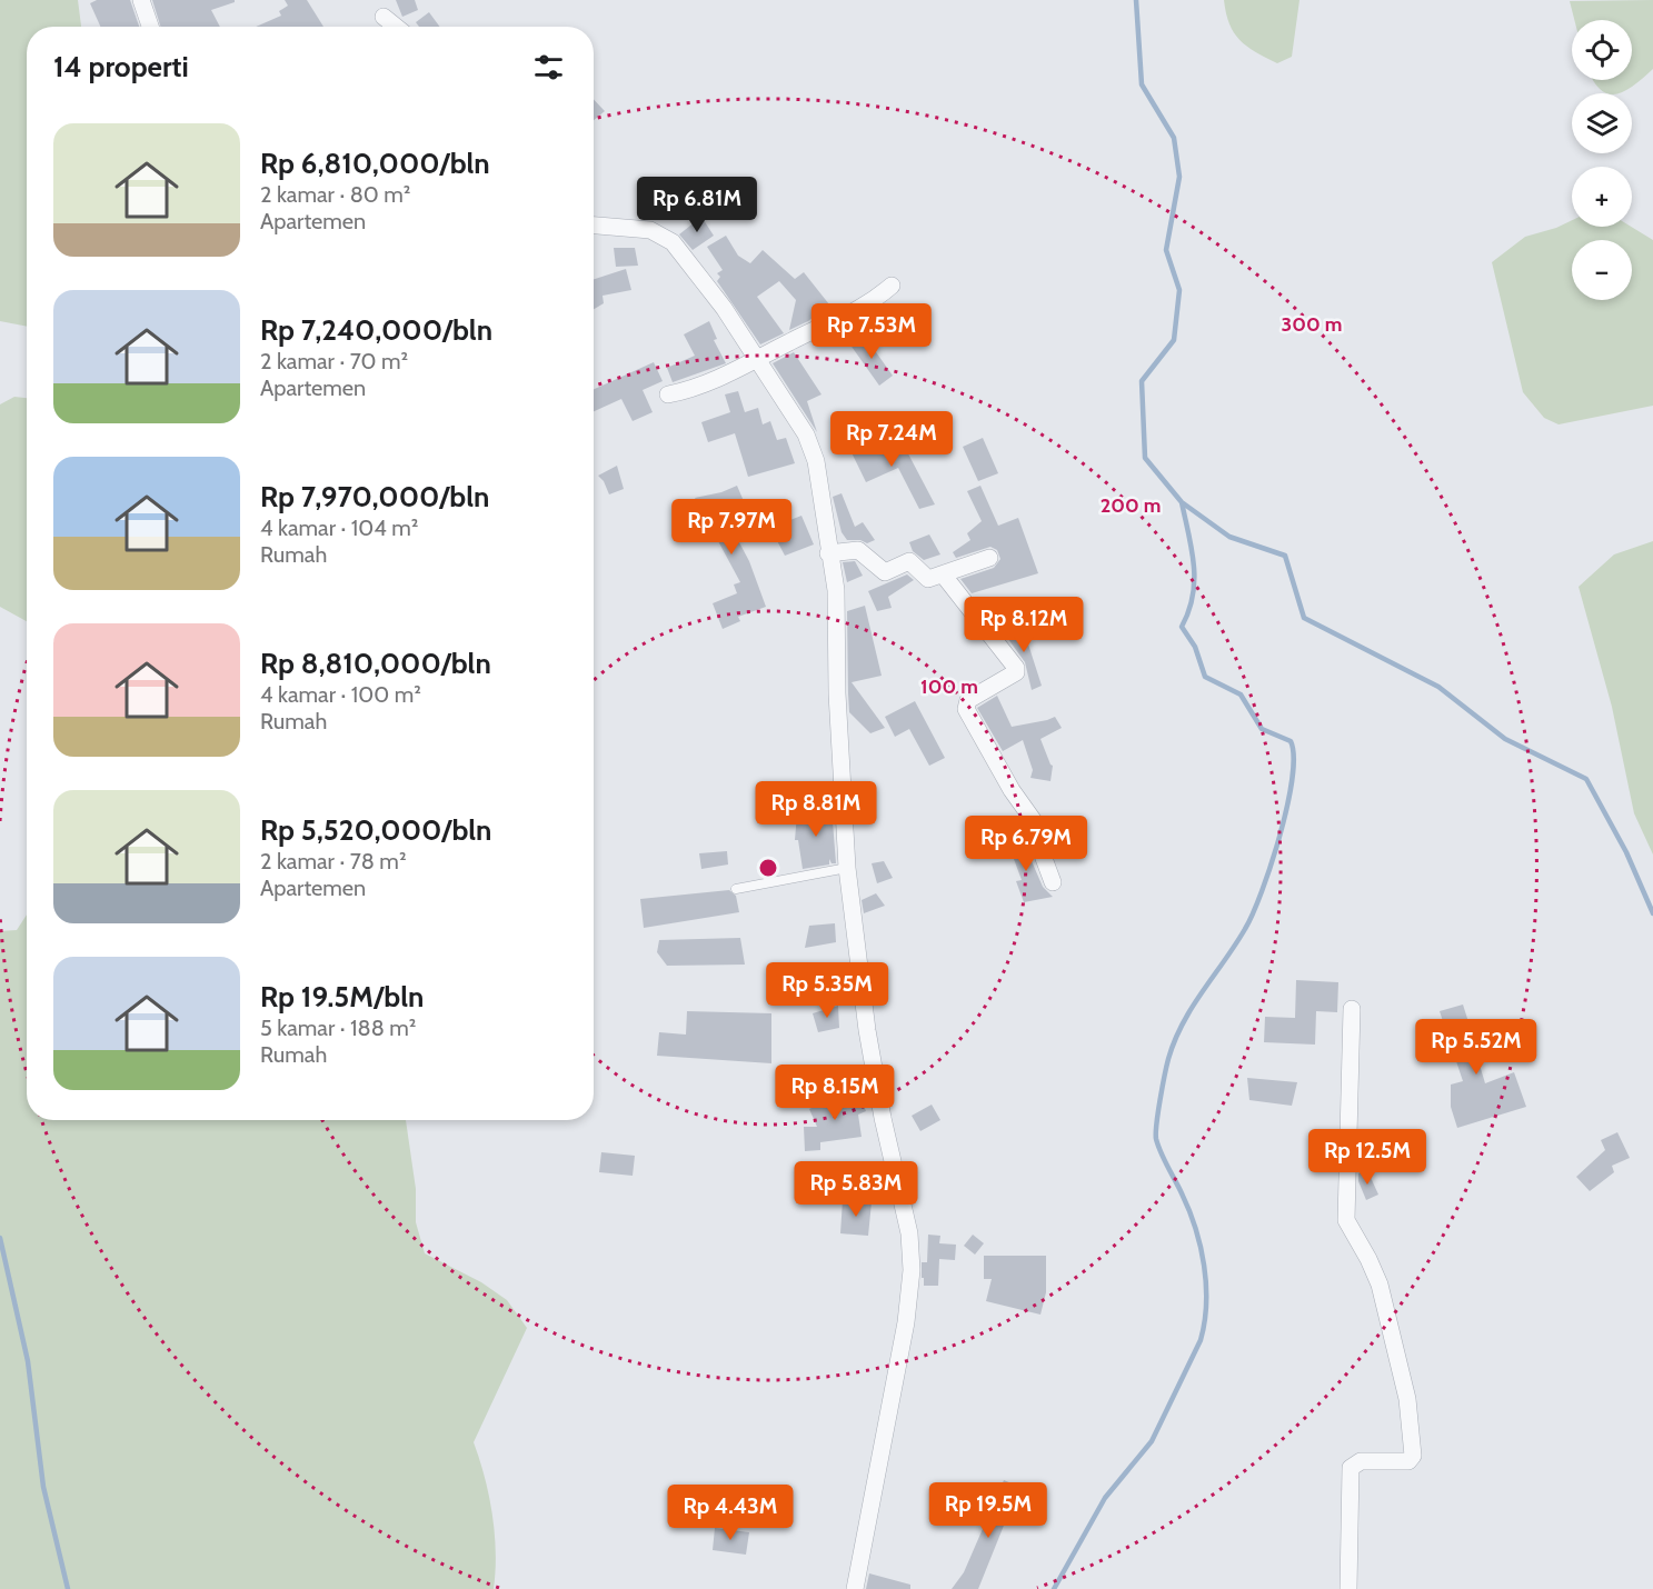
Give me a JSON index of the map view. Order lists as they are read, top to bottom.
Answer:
{
  "page": {
    "map_buttons": ["+", "−"],
    "heading": "14 properti",
    "list": [
      {
        "name": "Rp 6,810,000/bln",
        "note": "2 kamar · 80 m² · Apartemen"
      },
      {
        "name": "Rp 7,240,000/bln",
        "note": "2 kamar · 70 m² · Apartemen"
      },
      {
        "name": "Rp 7,970,000/bln",
        "note": "4 kamar · 104 m² · Rumah"
      },
      {
        "name": "Rp 8,810,000/bln",
        "note": "4 kamar · 100 m² · Rumah"
      },
      {
        "name": "Rp 5,520,000/bln",
        "note": "2 kamar · 78 m² · Apartemen"
      },
      {
        "name": "Rp 19.5M/bln",
        "note": "5 kamar · 188 m² · Rumah"
      }
    ],
    "price": [
      "Rp 6.81M",
      "Rp 7.53M",
      "Rp 7.24M",
      "Rp 7.97M",
      "Rp 8.12M",
      "Rp 8.81M",
      "Rp 6.79M",
      "Rp 5.35M",
      "Rp 5.52M",
      "Rp 8.15M",
      "Rp 12.5M",
      "Rp 5.83M",
      "Rp 19.5M",
      "Rp 4.43M"
    ]
  },
  "rings": ["300 m", "200 m", "100 m"]
}
